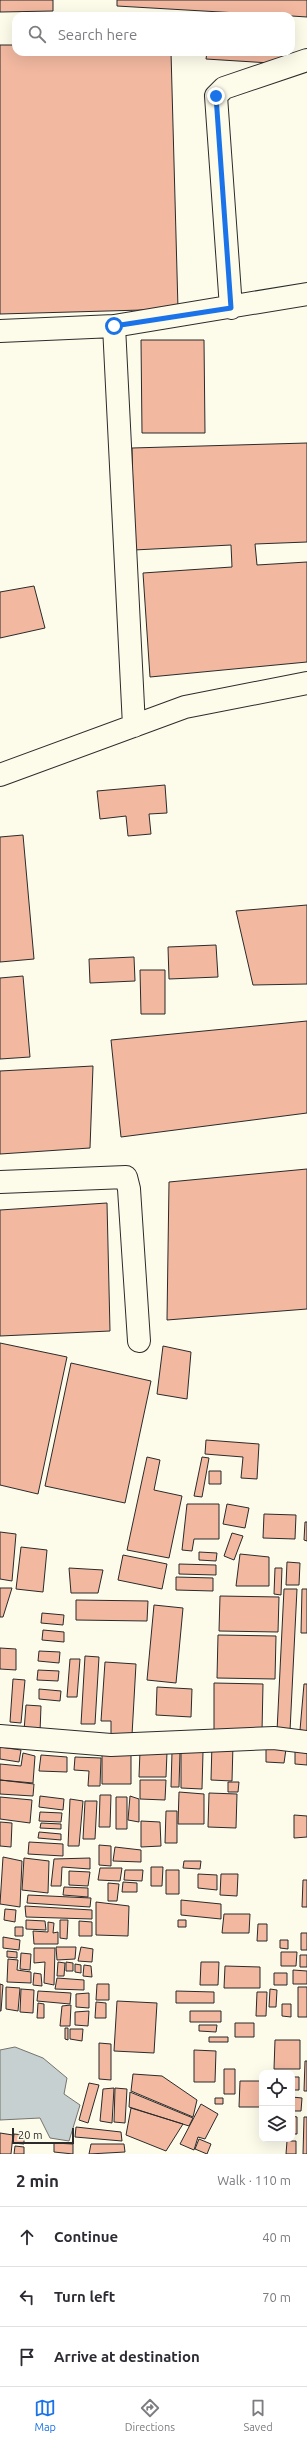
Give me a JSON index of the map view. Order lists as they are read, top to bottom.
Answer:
{
  "scale_bar": "20 m",
  "page": {
    "search": "Search here",
    "scale": "20 m",
    "heading": ["2 min", "Walk · 110 m"],
    "list": [
      ["Continue", "40 m"],
      ["Turn left", "70 m"],
      "Arrive at destination"
    ],
    "nav": ["Map", "Directions", "Saved"]
  }
}
